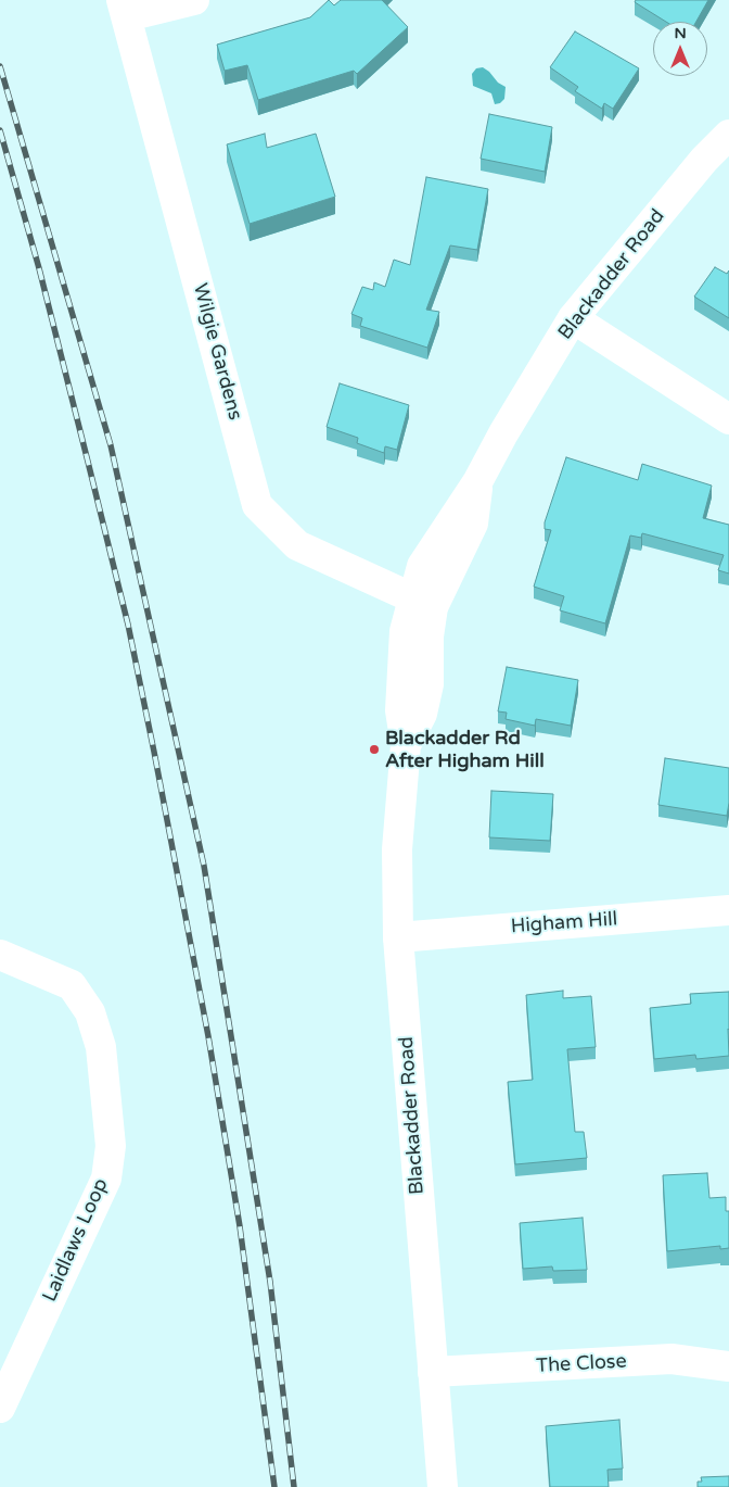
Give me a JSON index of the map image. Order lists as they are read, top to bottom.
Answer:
{
  "streets": {
    "street": [
      "Blackadder Road",
      "Wilgie Gardens",
      "Higham Hill",
      "Laidlaws Loop",
      "The Close"
    ]
  },
  "crossings": [
    ["Blackadder Road", "Wilgie Gardens"],
    ["Blackadder Road", "Higham Hill"],
    ["Blackadder Road", "The Close"]
  ],
  "places": ["Blackadder Rd After Higham Hill"],
  "north": "top"
}
